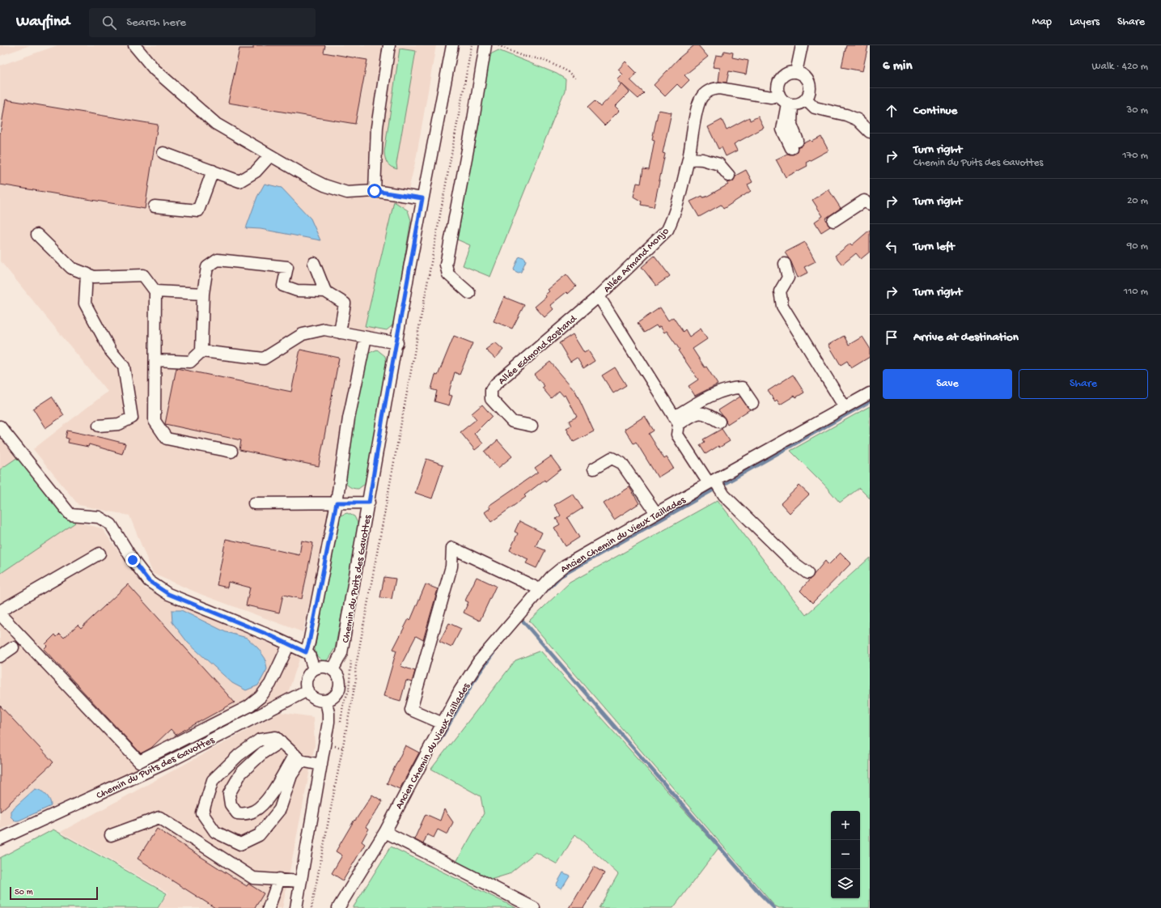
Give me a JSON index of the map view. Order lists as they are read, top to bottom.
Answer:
{
  "streets": {
    "street": [
      "Allée Armand Monjo",
      "Allée Edmond Rostand",
      "Ancien Chemin du Vieux Taillades",
      "Chemin du Puits des Gavottes"
    ]
  },
  "crossings": [
    ["Allée Armand Monjo", "Allée Edmond Rostand"]
  ],
  "scale_bar": "50 m",
  "page": {
    "header": "Wayfind",
    "search": "Search here",
    "nav": ["Map", "Layers", "Share"],
    "heading": ["6 min", "Walk · 420 m"],
    "list": [
      ["Continue", "30 m"],
      ["Turn right", "Chemin du Puits des Gavottes", "170 m"],
      ["Turn right", "20 m"],
      ["Turn left", "90 m"],
      ["Turn right", "110 m"],
      "Arrive at destination"
    ],
    "buttons": ["Save", "Share"],
    "map_buttons": ["+", "−"],
    "scale": "50 m"
  }
}
